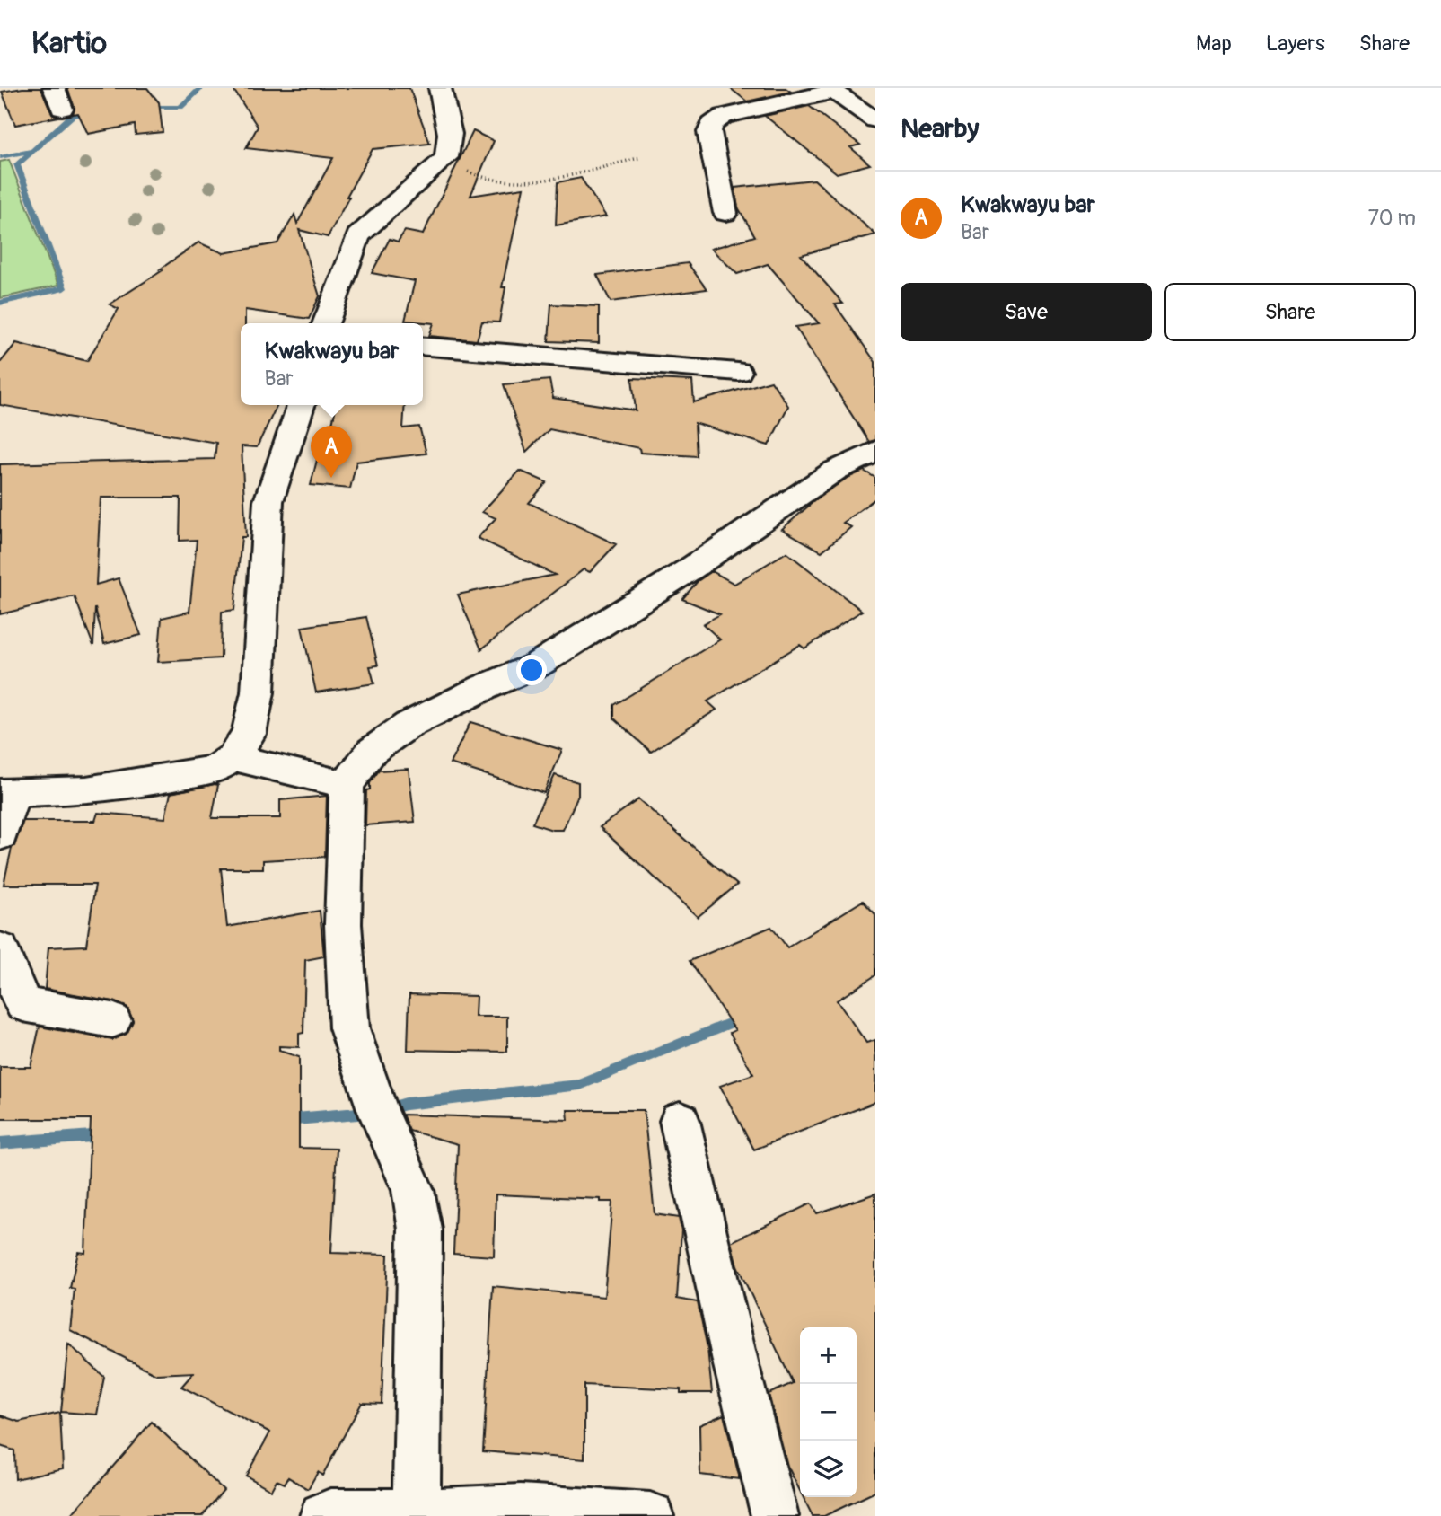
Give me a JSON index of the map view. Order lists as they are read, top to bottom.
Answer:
{
  "page": {
    "header": "Kartio",
    "nav": ["Map", "Layers", "Share"],
    "heading": "Nearby",
    "list": [
      {
        "mark": "A",
        "name": "Kwakwayu bar",
        "note": "Bar",
        "value": "70 m"
      }
    ],
    "buttons": ["Save", "Share"],
    "popup": ["Kwakwayu bar", "Bar"],
    "pins": "A",
    "map_buttons": ["+", "−"]
  }
}
